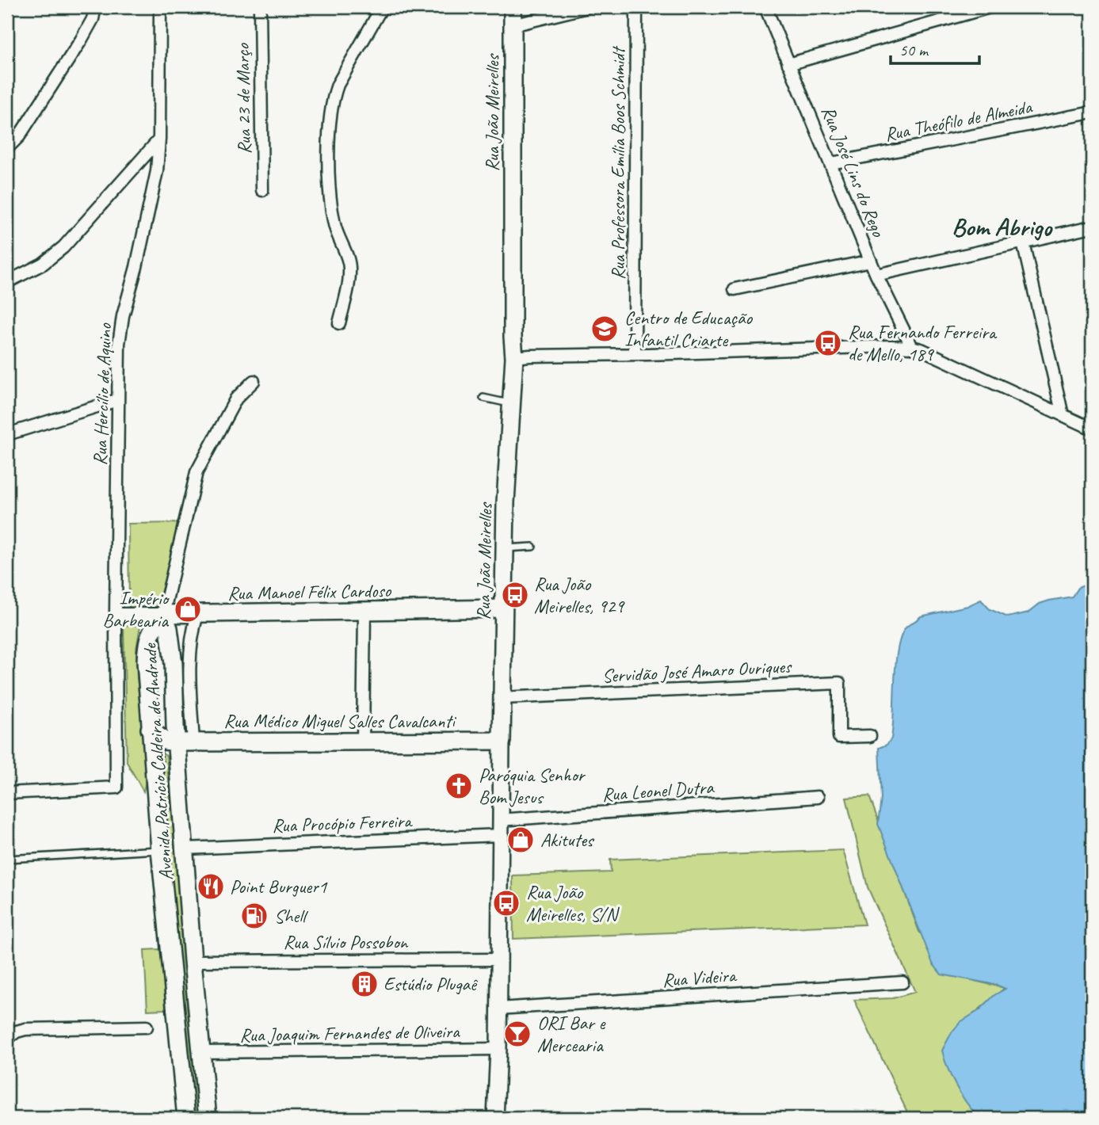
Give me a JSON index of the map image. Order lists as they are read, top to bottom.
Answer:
{
  "streets": {
    "main road": [
      "Rua João Meirelles",
      "Rua Manoel Félix Cardoso",
      "Rua Médico Miguel Salles Cavalcanti",
      "Avenida Patrício Caldeira de Andrade"
    ],
    "street": [
      "Rua 23 de Março",
      "Rua Theófilo de Almeida",
      "Rua Professora Emília Boos Schmidt",
      "Rua José Lins do Rego",
      "Rua Hercílio de Aquino",
      "Servidão José Amaro Ouriques",
      "Rua Leonel Dutra",
      "Rua Procópio Ferreira",
      "Rua Sílvio Possobon",
      "Rua Videira",
      "Rua Joaquim Fernandes de Oliveira"
    ]
  },
  "crossings": [
    ["Rua João Meirelles", "Rua Manoel Félix Cardoso"],
    ["Rua João Meirelles", "Servidão José Amaro Ouriques"],
    ["Rua João Meirelles", "Rua Médico Miguel Salles Cavalcanti"],
    ["Rua João Meirelles", "Rua Leonel Dutra"],
    ["Rua João Meirelles", "Rua Procópio Ferreira"],
    ["Rua João Meirelles", "Rua Sílvio Possobon"],
    ["Rua João Meirelles", "Rua Videira"],
    ["Rua João Meirelles", "Rua Joaquim Fernandes de Oliveira"],
    ["Rua Theófilo de Almeida", "Rua José Lins do Rego"],
    ["Rua Hercílio de Aquino", "Rua Manoel Félix Cardoso"],
    ["Rua Manoel Félix Cardoso", "Avenida Patrício Caldeira de Andrade"],
    ["Rua Médico Miguel Salles Cavalcanti", "Avenida Patrício Caldeira de Andrade"],
    ["Avenida Patrício Caldeira de Andrade", "Rua Procópio Ferreira"],
    ["Avenida Patrício Caldeira de Andrade", "Rua Sílvio Possobon"],
    ["Avenida Patrício Caldeira de Andrade", "Rua Joaquim Fernandes de Oliveira"],
    ["Rua Leonel Dutra", "Rua Procópio Ferreira"]
  ],
  "districts": ["Bom Abrigo"],
  "places": {
    "school or university": ["Centro de Educação Infantil Criarte"],
    "bus stop": ["Rua Fernando Ferreira de Mello, 189", "Rua João Meirelles, 929", "Rua João Meirelles, S/N"],
    "shop": ["Império Barbearia", "Akitutes"],
    "church": ["Paróquia Senhor Bom Jesus"],
    "restaurant": ["Point Burguer1"],
    "fuel station": ["Shell"],
    "building": ["Estúdio Plugaê"],
    "bar": ["ORI Bar e Mercearia"]
  },
  "scale_bar": "50 m"
}
